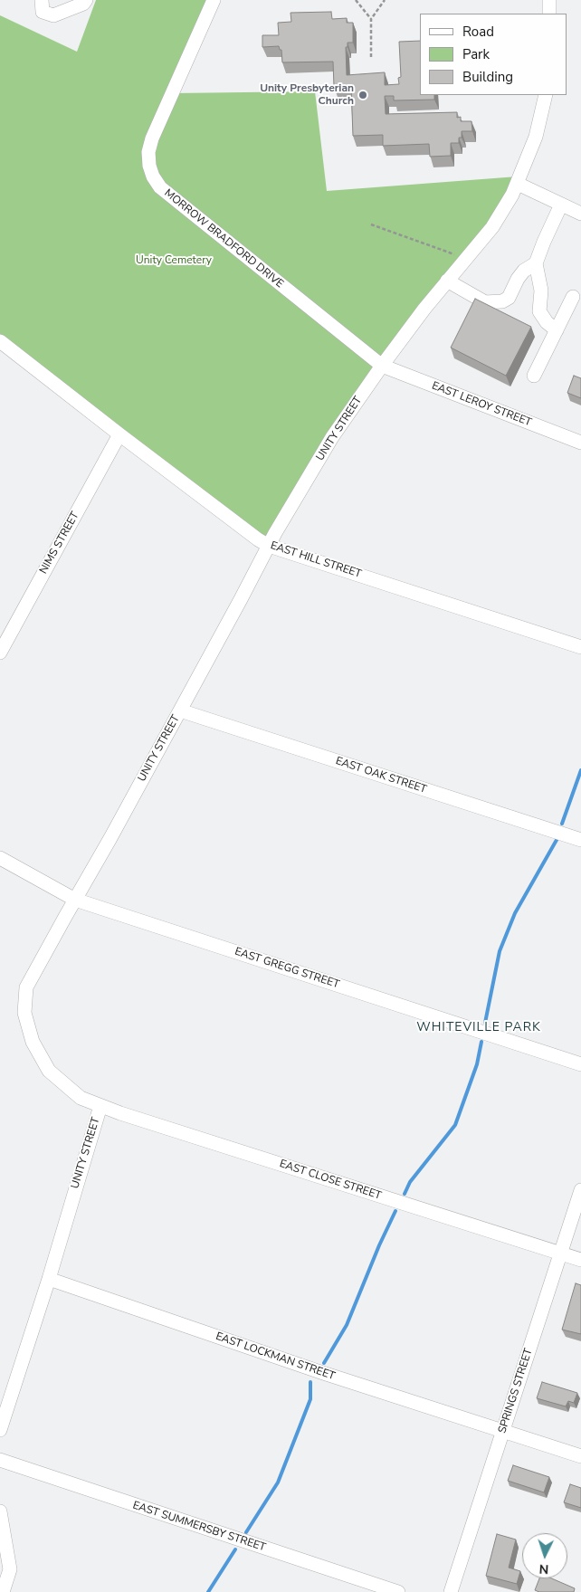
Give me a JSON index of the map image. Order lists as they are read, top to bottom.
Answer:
{
  "streets": {
    "street": [
      "MORROW BRADFORD DRIVE",
      "EAST LEROY STREET",
      "UNITY STREET",
      "NIMS STREET",
      "EAST HILL STREET",
      "EAST OAK STREET",
      "EAST GREGG STREET",
      "EAST CLOSE STREET",
      "EAST LOCKMAN STREET",
      "SPRINGS STREET",
      "EAST SUMMERSBY STREET"
    ]
  },
  "crossings": [
    ["MORROW BRADFORD DRIVE", "EAST LEROY STREET"],
    ["MORROW BRADFORD DRIVE", "UNITY STREET"],
    ["EAST LEROY STREET", "UNITY STREET"],
    ["UNITY STREET", "EAST HILL STREET"],
    ["UNITY STREET", "EAST OAK STREET"],
    ["UNITY STREET", "EAST GREGG STREET"],
    ["UNITY STREET", "EAST CLOSE STREET"],
    ["UNITY STREET", "EAST LOCKMAN STREET"],
    ["NIMS STREET", "EAST HILL STREET"],
    ["EAST CLOSE STREET", "SPRINGS STREET"],
    ["EAST LOCKMAN STREET", "SPRINGS STREET"]
  ],
  "districts": ["WHITEVILLE PARK"],
  "parks": ["Unity Cemetery"],
  "places": ["Unity Presbyterian Church"],
  "legend": ["Road", "Park", "Building"],
  "north": "bottom"
}
